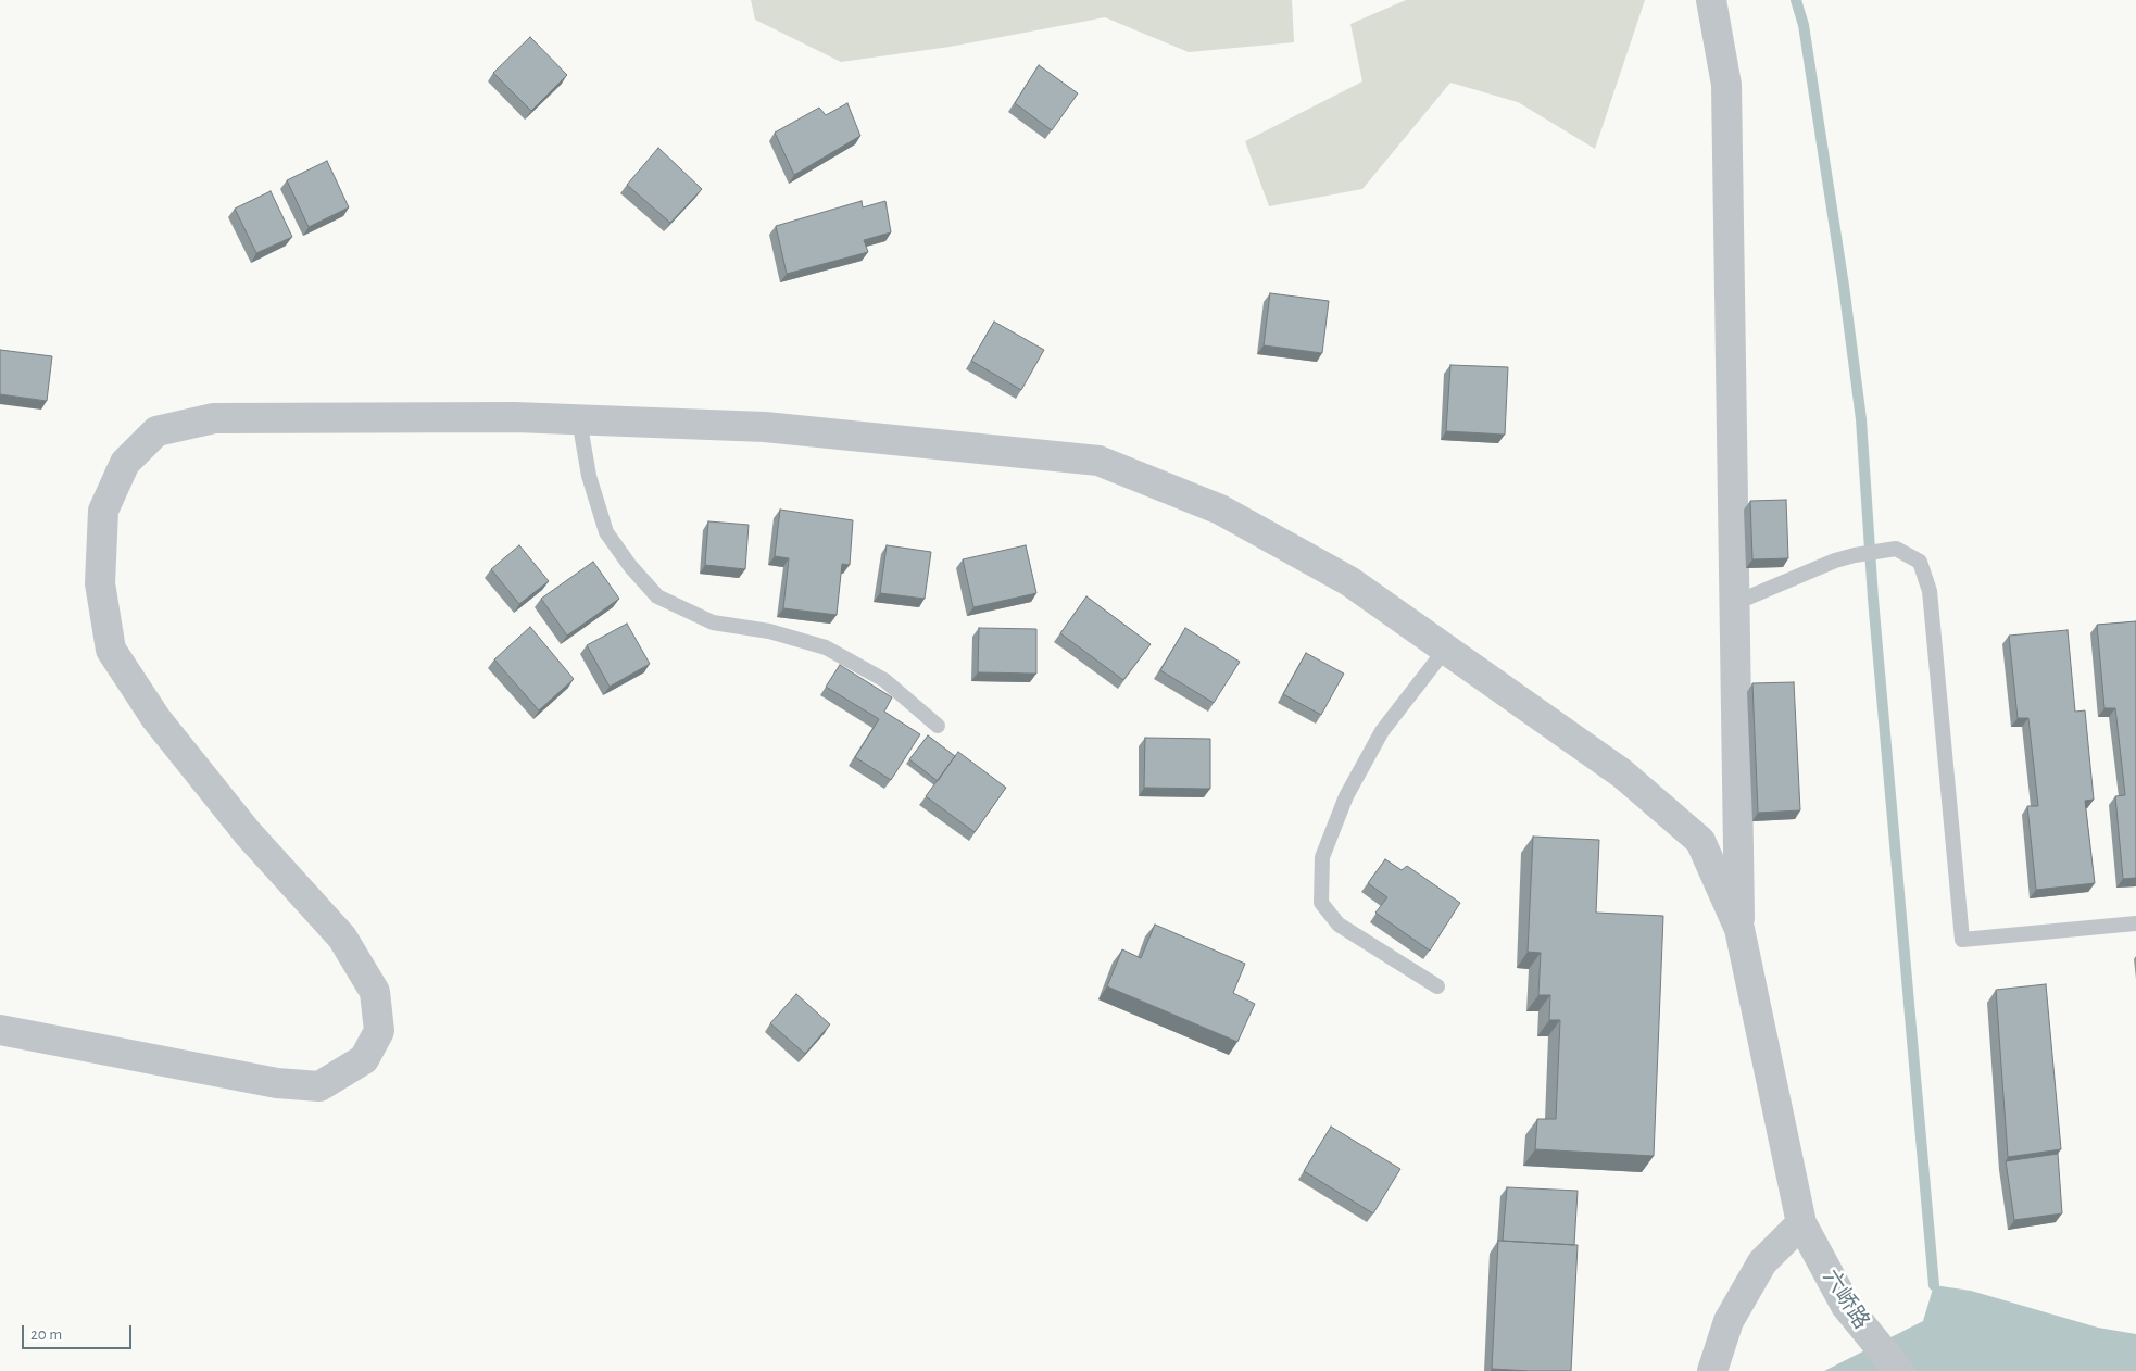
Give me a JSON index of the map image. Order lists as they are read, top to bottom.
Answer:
{
  "streets": {
    "street": ["六峤路"]
  },
  "scale_bar": "20 m"
}
